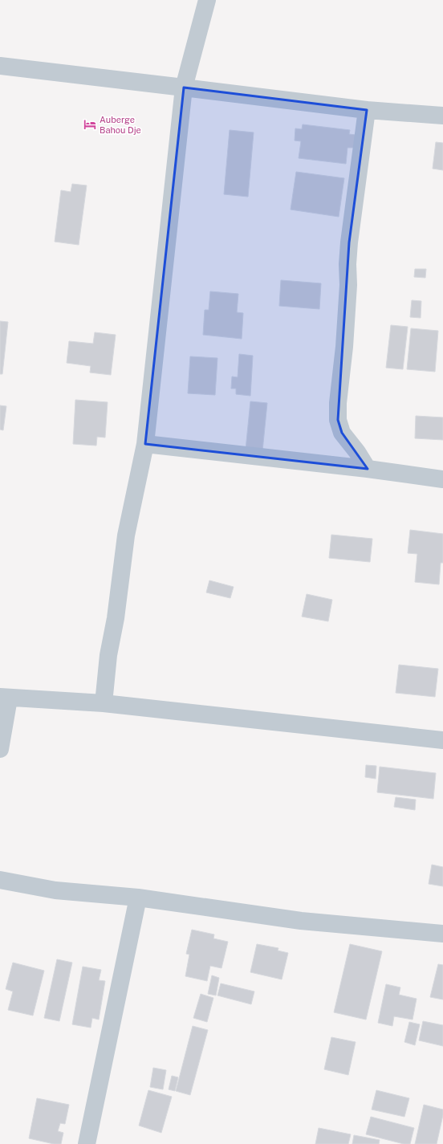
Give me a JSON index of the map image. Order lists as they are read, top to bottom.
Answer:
{
  "places": {
    "hotel": ["Auberge Bahou Dje"]
  }
}
